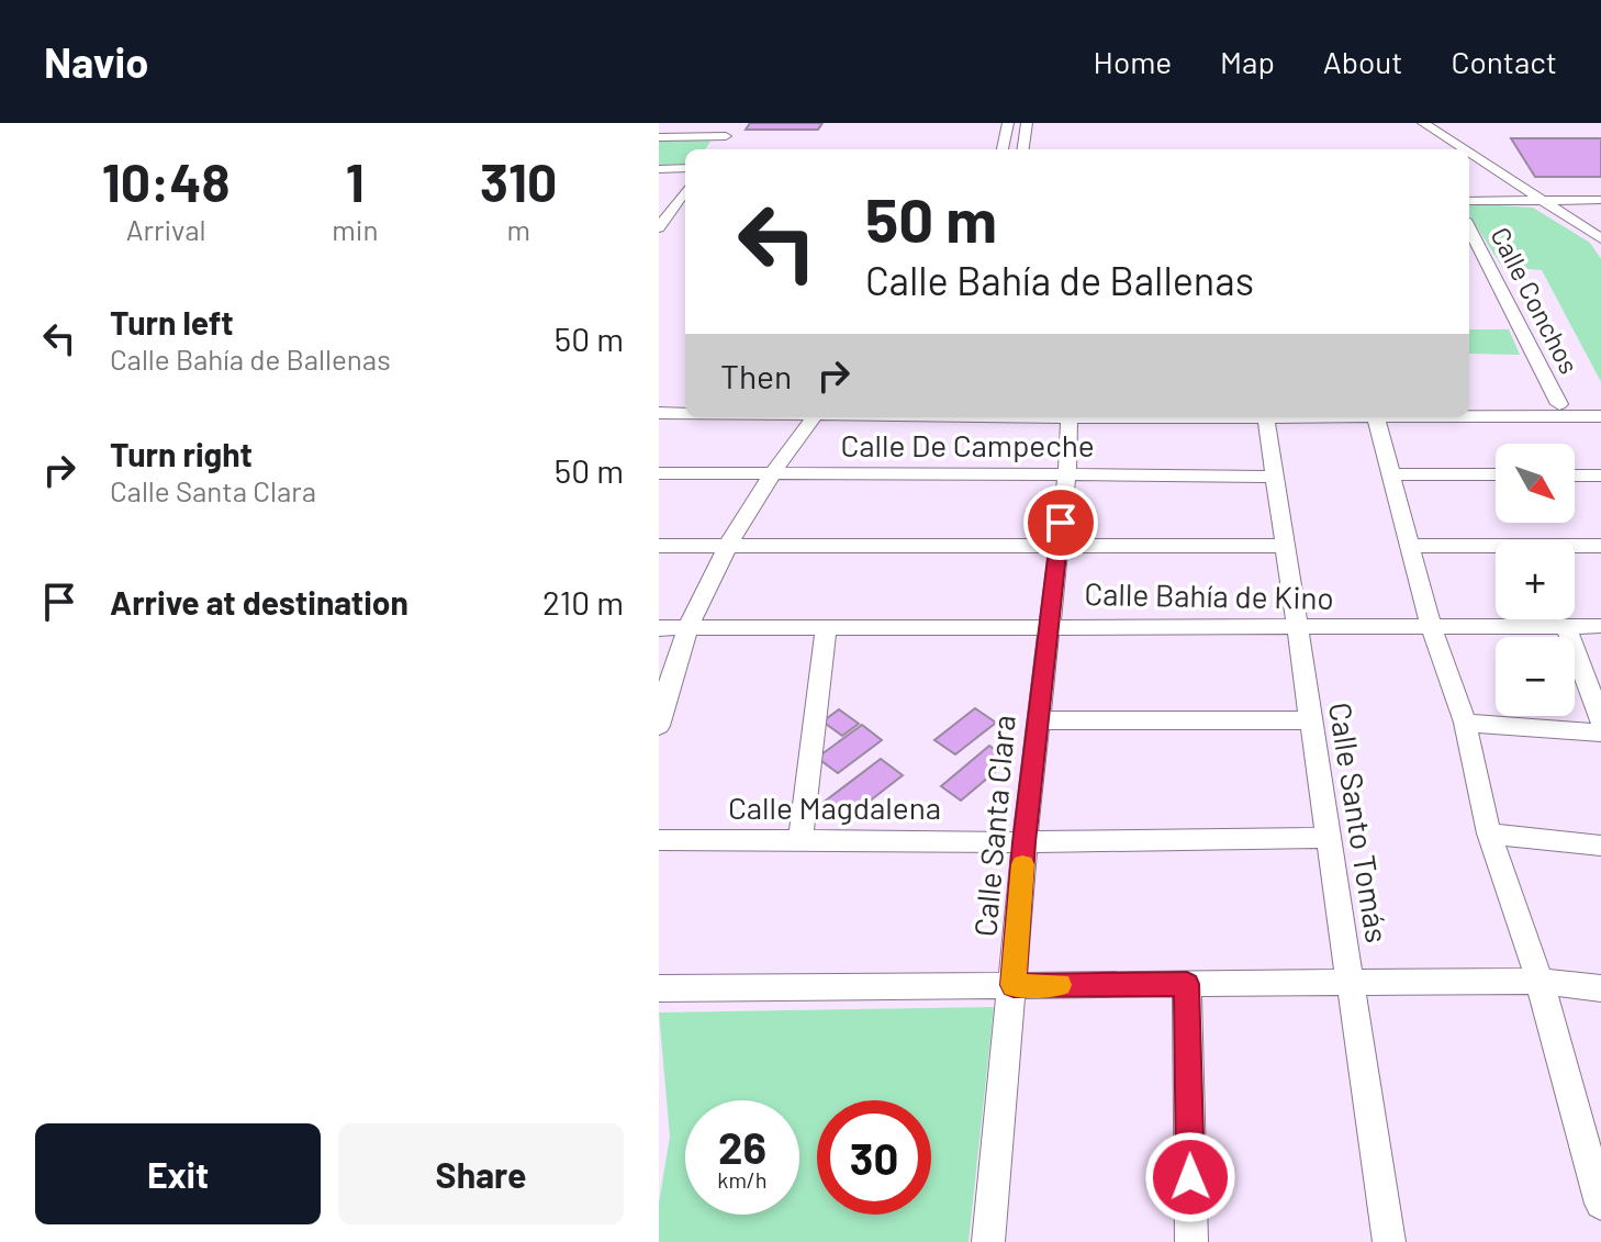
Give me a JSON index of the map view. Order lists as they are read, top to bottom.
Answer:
{
  "streets": {
    "street": [
      "Calle Conchos",
      "Calle De Campeche",
      "Calle Bahía de Kino",
      "Calle Magdalena",
      "Calle Santo Tomás",
      "Calle Santa Clara"
    ]
  },
  "crossings": [
    ["Calle De Campeche", "Calle Santo Tomás"],
    ["Calle De Campeche", "Calle Santa Clara"],
    ["Calle Bahía de Kino", "Calle Santo Tomás"],
    ["Calle Bahía de Kino", "Calle Santa Clara"],
    ["Calle Magdalena", "Calle Santo Tomás"],
    ["Calle Magdalena", "Calle Santa Clara"]
  ],
  "north": "bottom right",
  "page": {
    "header": "Navio",
    "nav": [
      "Home",
      "Map",
      "About",
      "Contact"
    ],
    "eta": [
      "10:48",
      "Arrival",
      "1",
      "min",
      "310",
      "m"
    ],
    "turn": ["50 m", "Calle Bahía de Ballenas"],
    "list": [
      {
        "name": "Turn left",
        "note": "Calle Bahía de Ballenas",
        "value": "50 m"
      },
      {
        "name": "Turn right",
        "note": "Calle Santa Clara",
        "value": "50 m"
      },
      {
        "name": "Arrive at destination",
        "value": "210 m"
      }
    ],
    "then": "Then",
    "map_buttons": ["+", "−"],
    "speed": "26 km/h",
    "limit": "30",
    "buttons": ["Exit", "Share"]
  }
}
